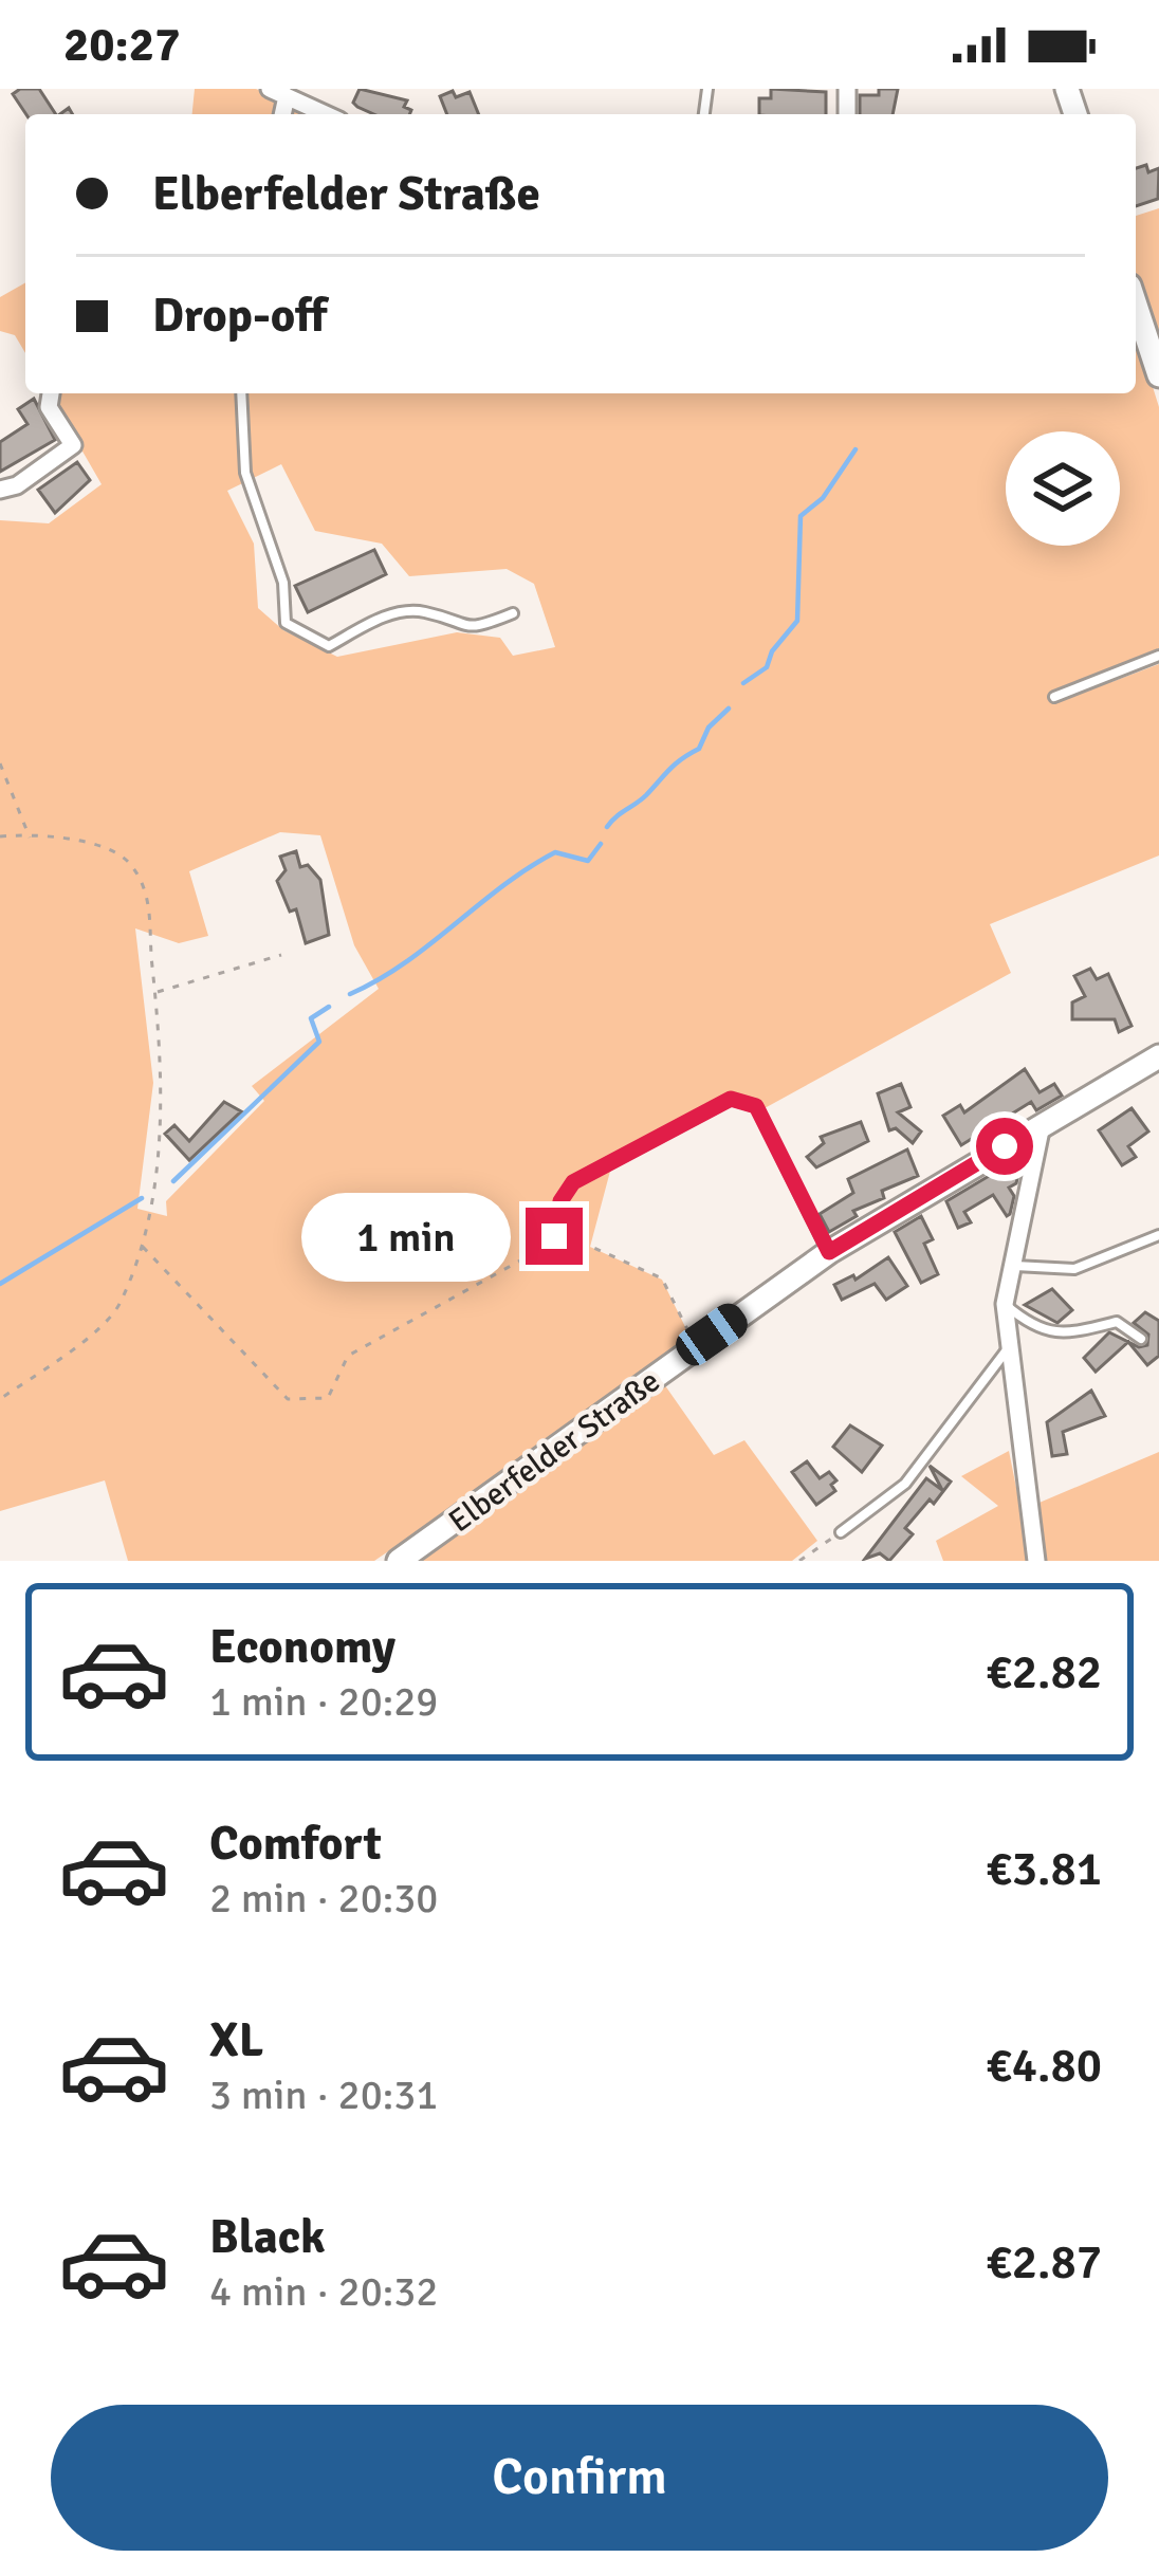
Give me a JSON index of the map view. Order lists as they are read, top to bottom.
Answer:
{
  "streets": {
    "main road": ["Elberfelder Straße"]
  },
  "page": {
    "status": "20:27",
    "banner": ["Elberfelder Straße", "Drop-off"],
    "bubble": "1 min",
    "list": [
      {
        "name": "Economy",
        "note": "1 min · 20:29",
        "value": "€2.82"
      },
      {
        "name": "Comfort",
        "note": "2 min · 20:30",
        "value": "€3.81"
      },
      {
        "name": "XL",
        "note": "3 min · 20:31",
        "value": "€4.80"
      },
      {
        "name": "Black",
        "note": "4 min · 20:32",
        "value": "€2.87"
      }
    ],
    "buttons": "Confirm"
  }
}
